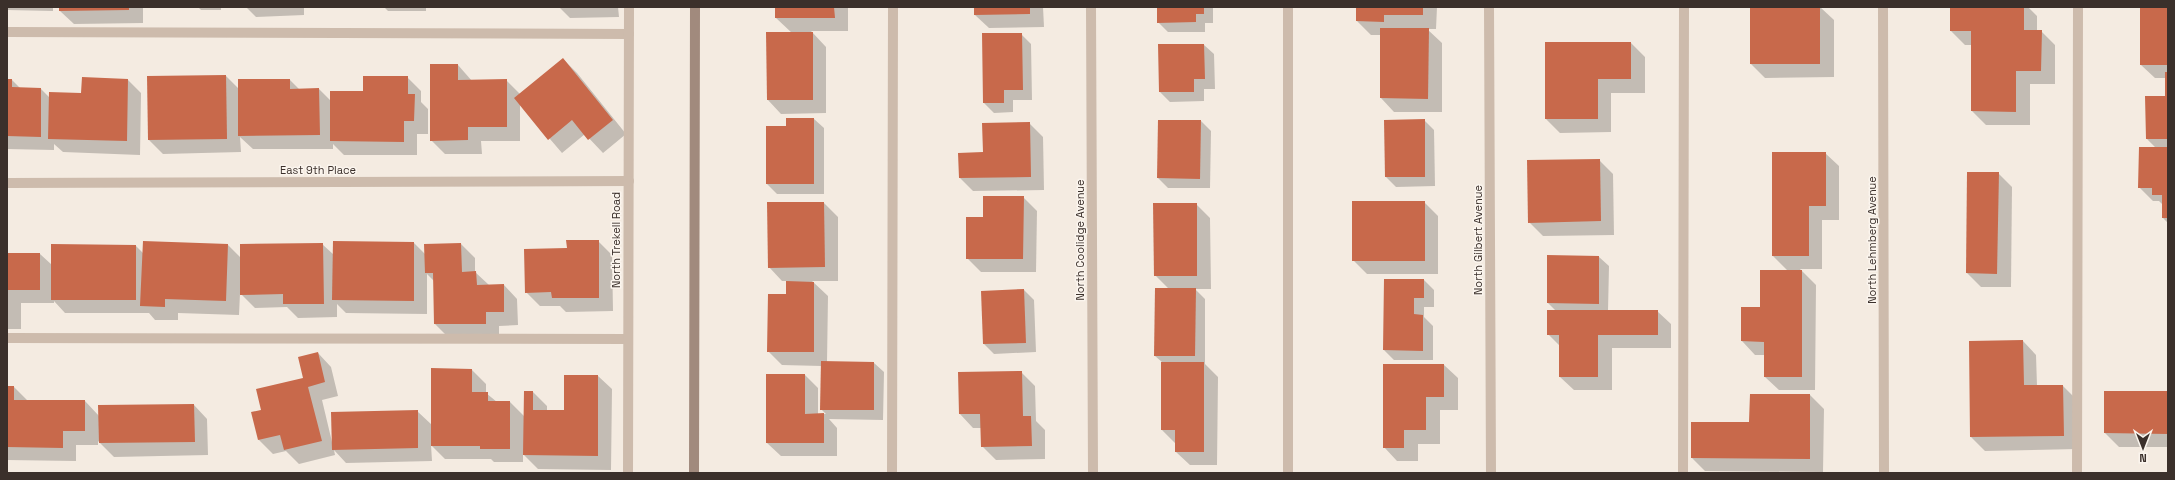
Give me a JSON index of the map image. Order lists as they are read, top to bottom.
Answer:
{
  "streets": {
    "street": [
      "East 9th Place",
      "North Trekell Road",
      "North Coolidge Avenue",
      "North Gilbert Avenue",
      "North Lehmberg Avenue"
    ]
  },
  "crossings": [
    ["East 9th Place", "North Trekell Road"]
  ],
  "north": "bottom"
}
